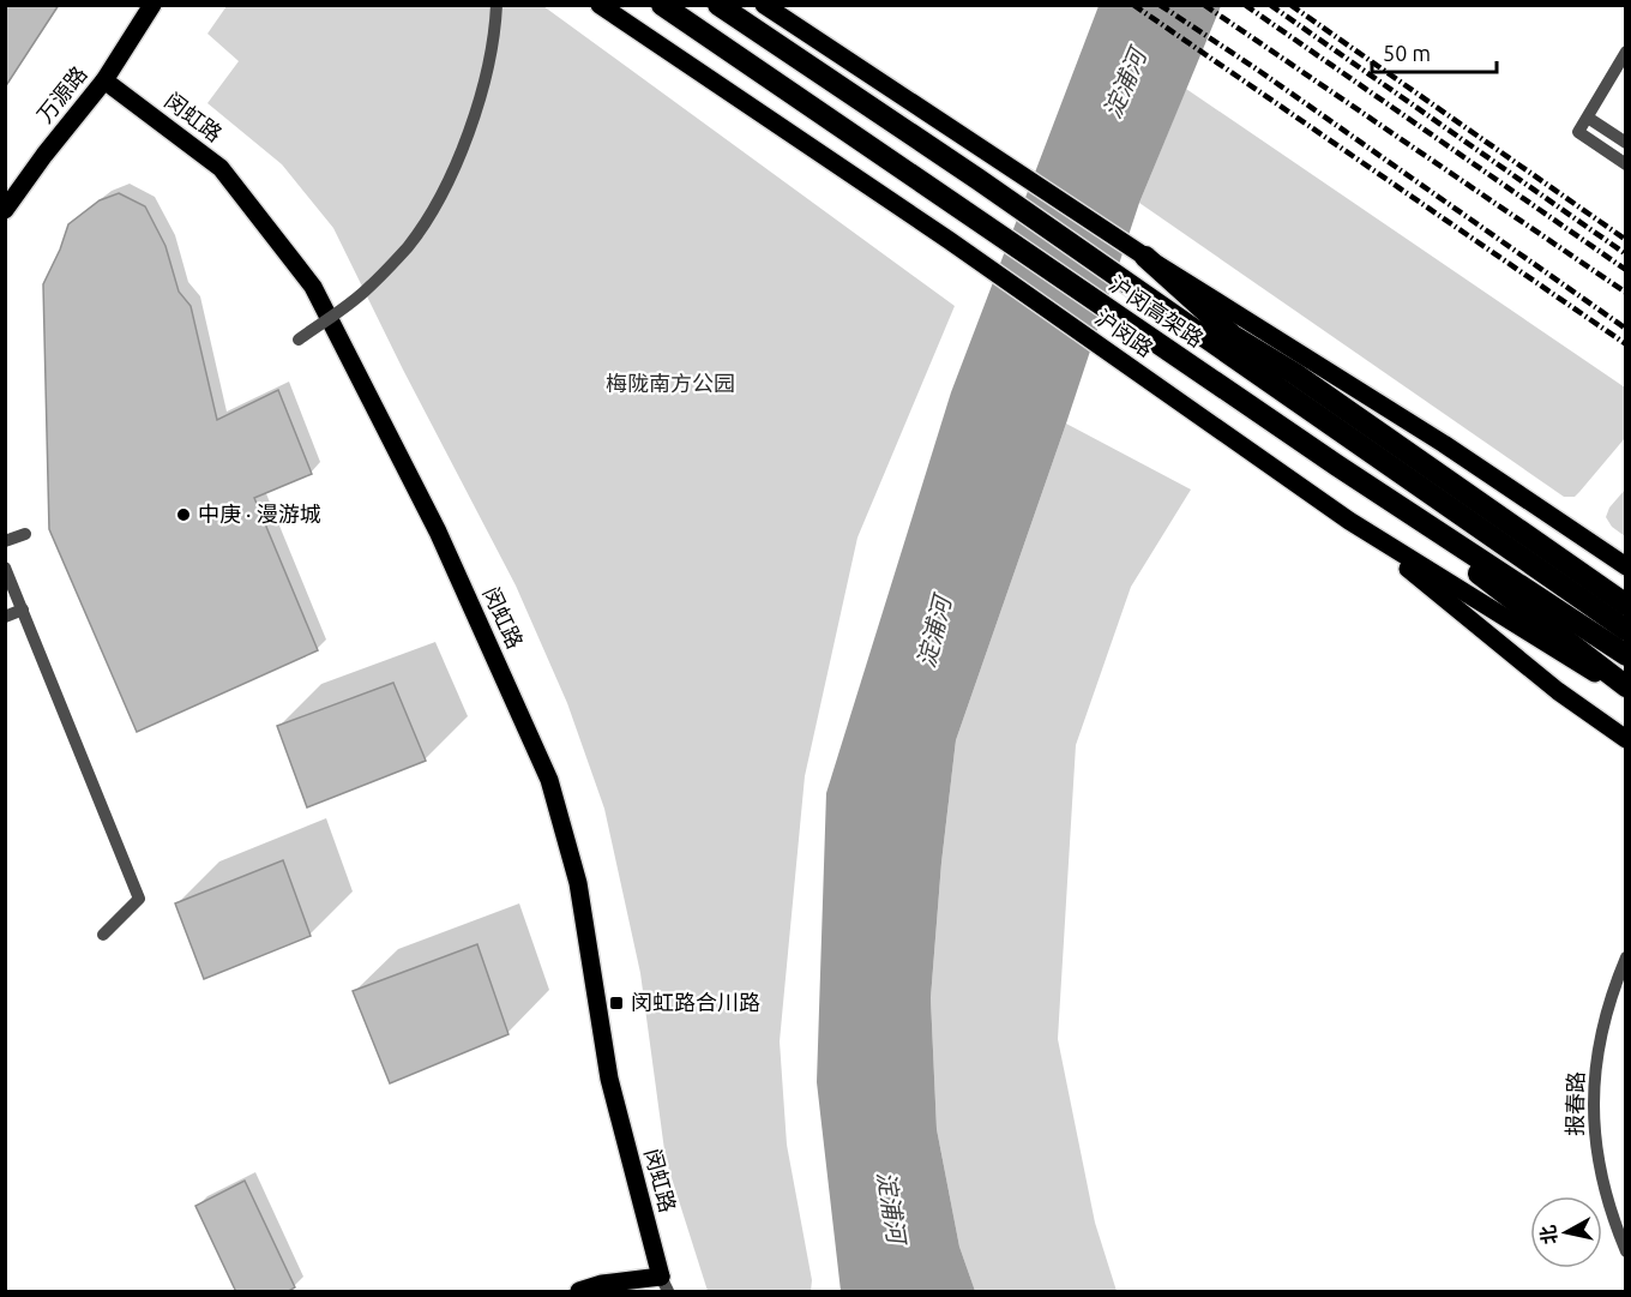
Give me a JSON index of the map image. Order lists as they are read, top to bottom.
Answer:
{
  "streets": {
    "highway": ["沪闵高架路"],
    "main road": ["万源路", "闵虹路", "沪闵路"],
    "street": ["报春路"]
  },
  "crossings": [
    ["万源路", "闵虹路"]
  ],
  "water": ["淀浦河"],
  "parks": ["梅陇南方公园"],
  "places": {
    "other": ["中庚 · 漫游城"],
    "transit": ["闵虹路合川路"]
  },
  "scale_bar": "50 m",
  "north": "left"
}
